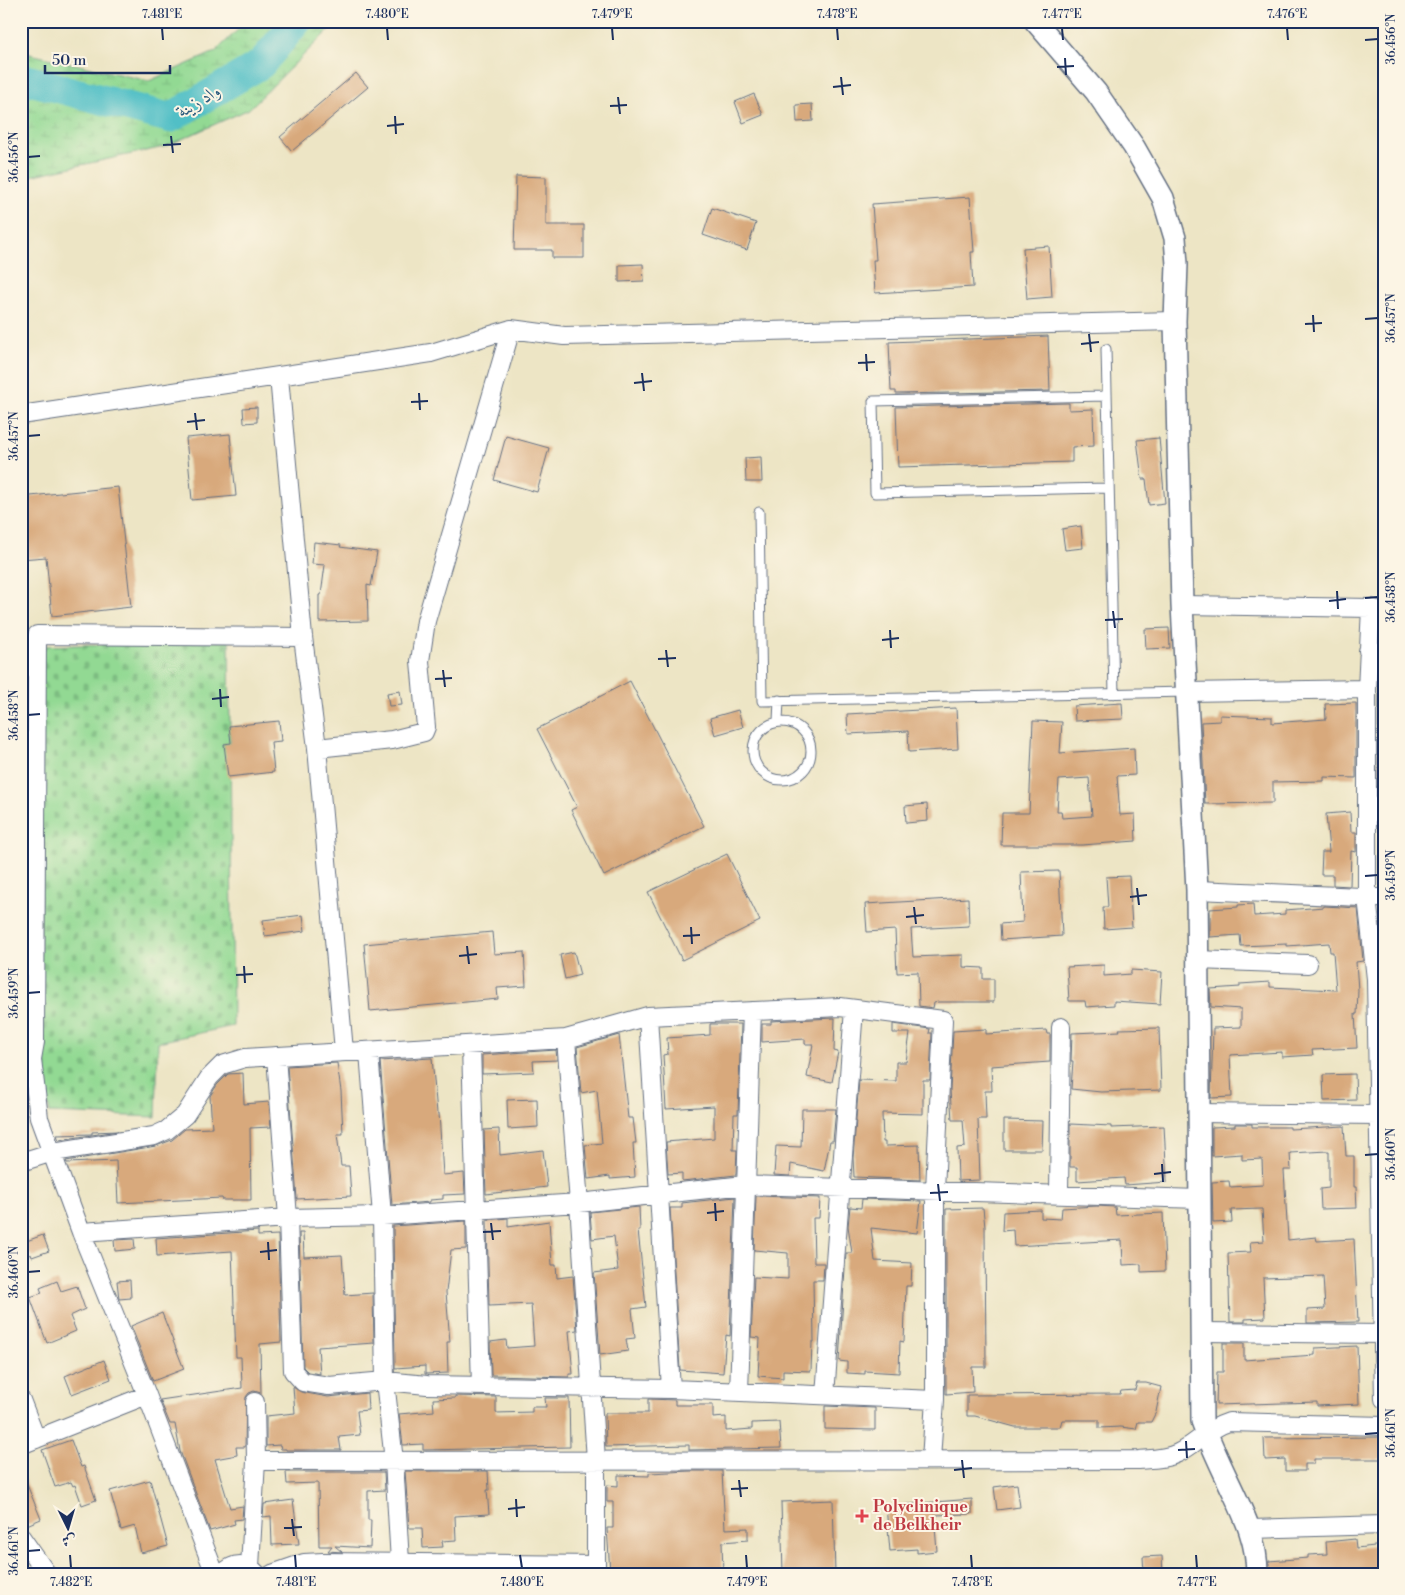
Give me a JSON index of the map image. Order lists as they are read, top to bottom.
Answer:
{
  "water": ["واد زينة"],
  "places": {
    "health": ["Polyclinique de Belkheir"]
  },
  "scale_bar": "50 m",
  "north": "bottom",
  "coordinates": [
    "7.481°E",
    "7.480°E",
    "7.479°E",
    "7.478°E",
    "7.477°E",
    "7.476°E",
    "36.456°N",
    "36.457°N",
    "36.458°N",
    "36.459°N",
    "36.460°N",
    "36.461°N",
    "7.482°E"
  ]
}
